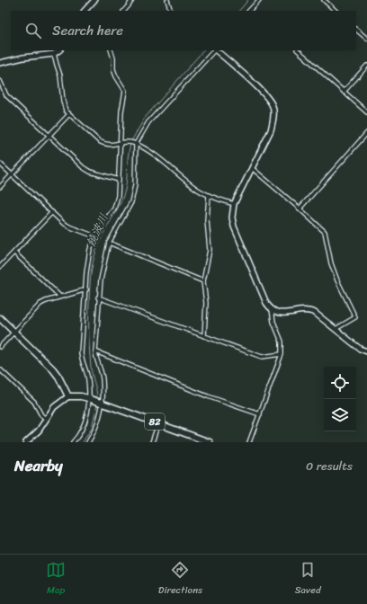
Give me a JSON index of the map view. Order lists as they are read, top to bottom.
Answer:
{
  "streets": {
    "main road": ["82"]
  },
  "water": ["饒波川"],
  "page": {
    "search": "Search here",
    "heading": ["Nearby", "0 results"],
    "nav": ["Map", "Directions", "Saved"]
  }
}
